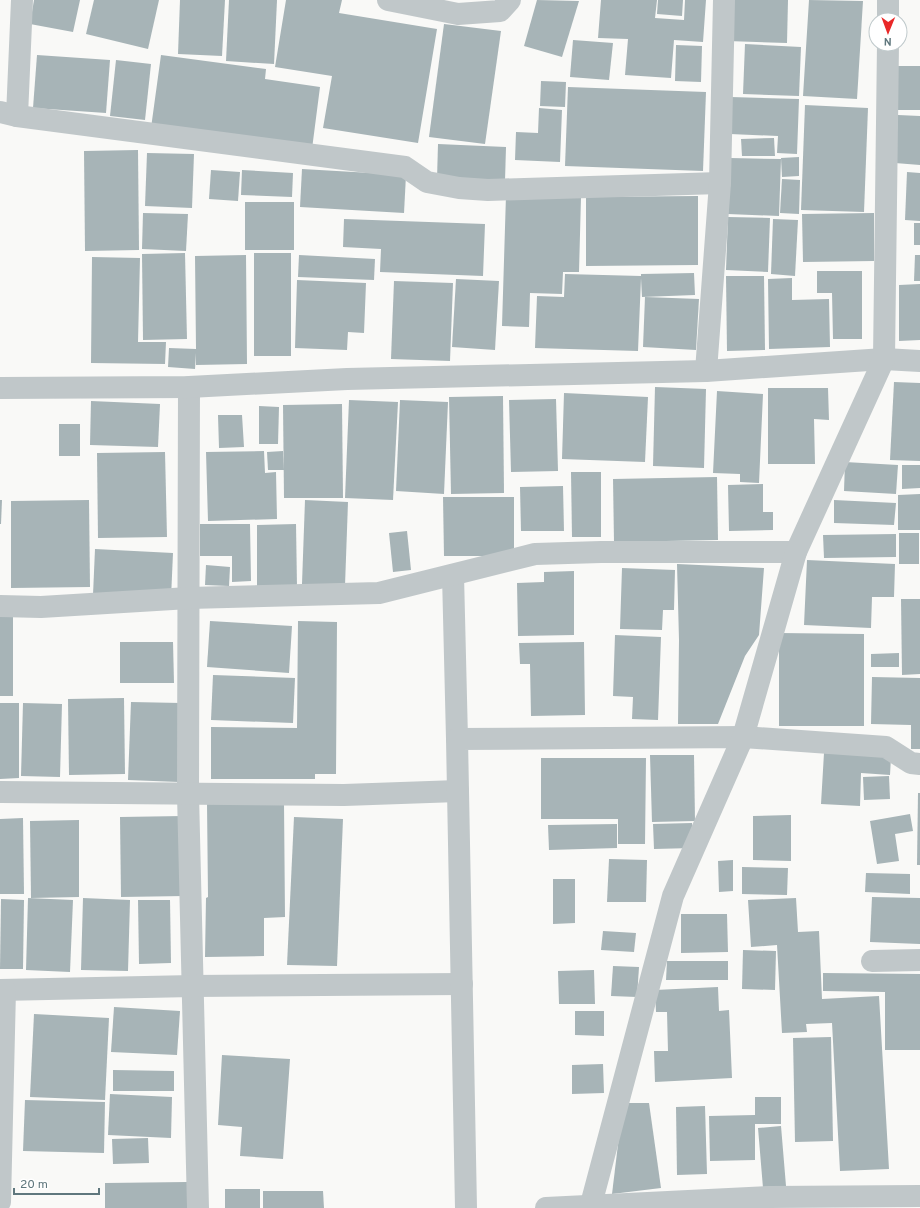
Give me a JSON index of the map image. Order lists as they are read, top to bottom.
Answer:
{
  "scale_bar": "20 m",
  "north": "bottom"
}
